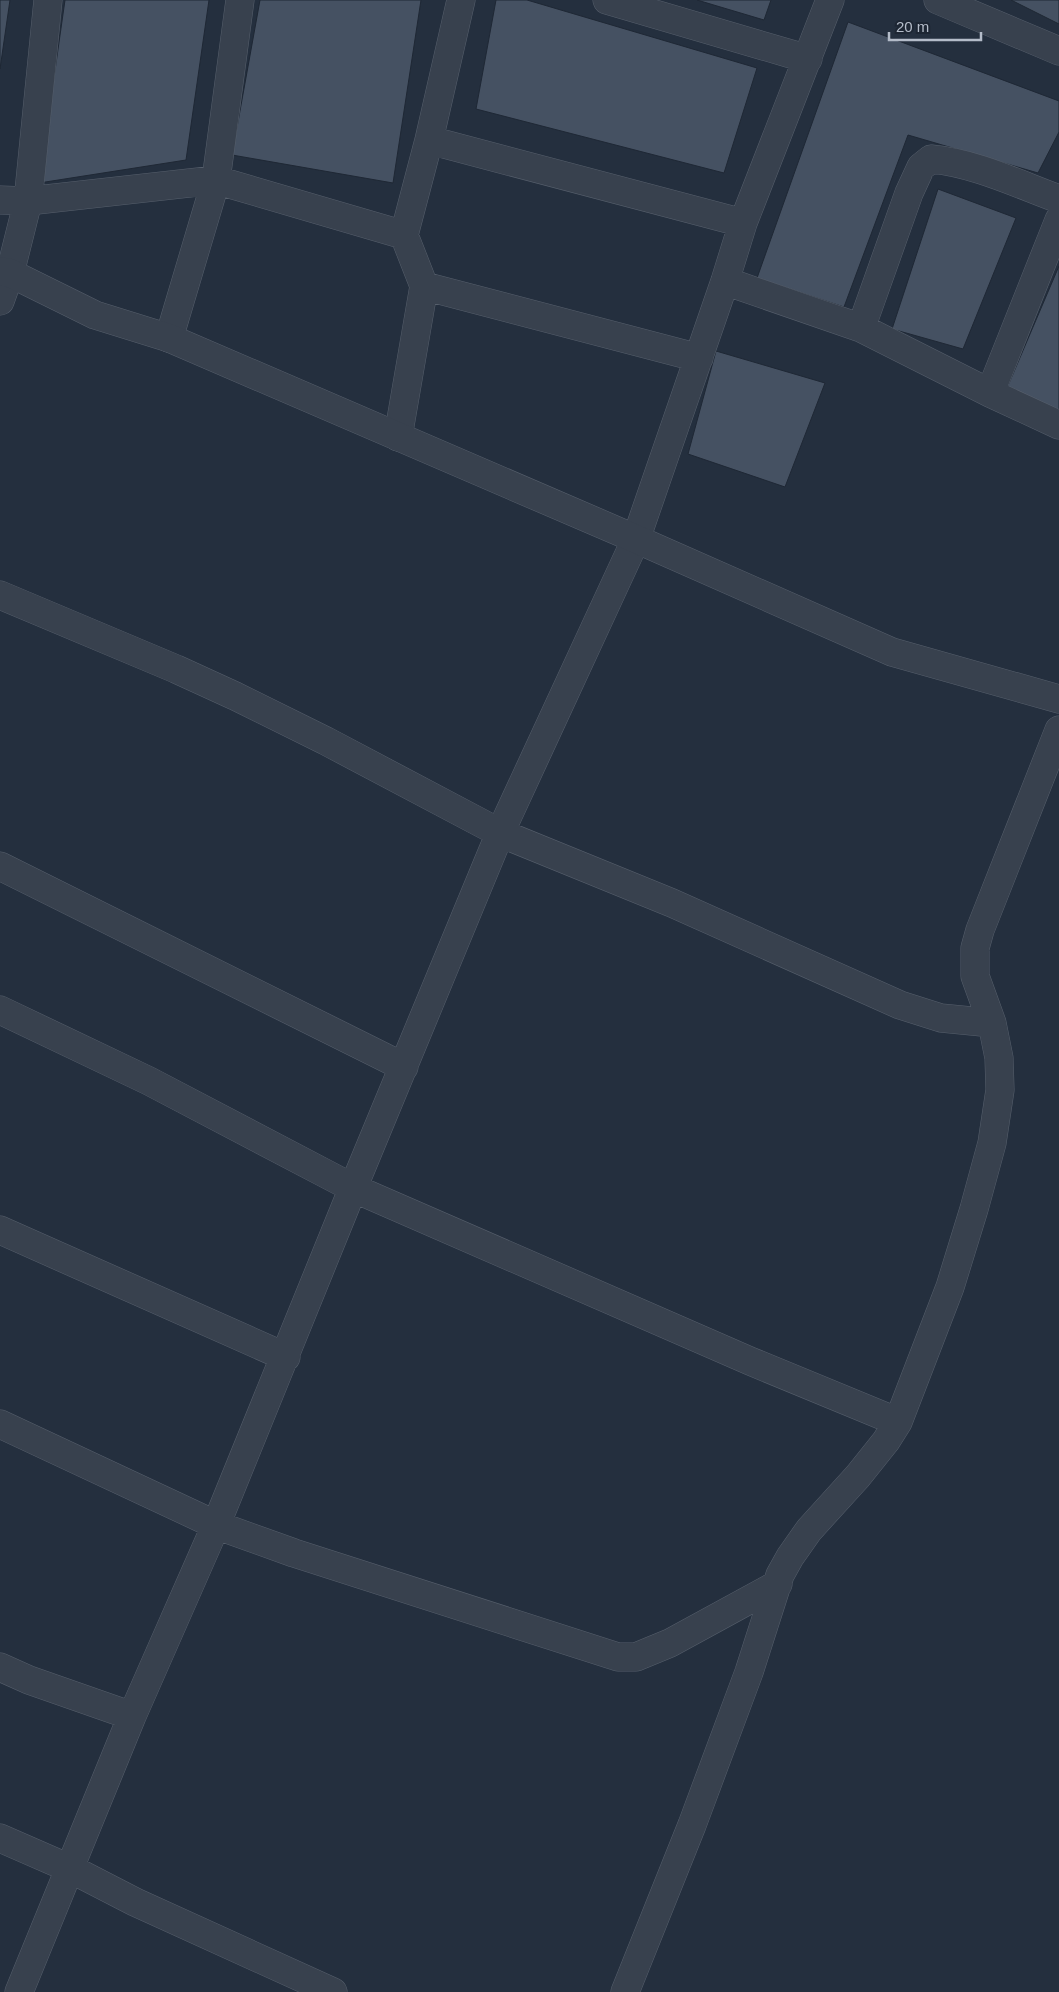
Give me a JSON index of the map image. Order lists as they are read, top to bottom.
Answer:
{
  "scale_bar": "20 m"
}
